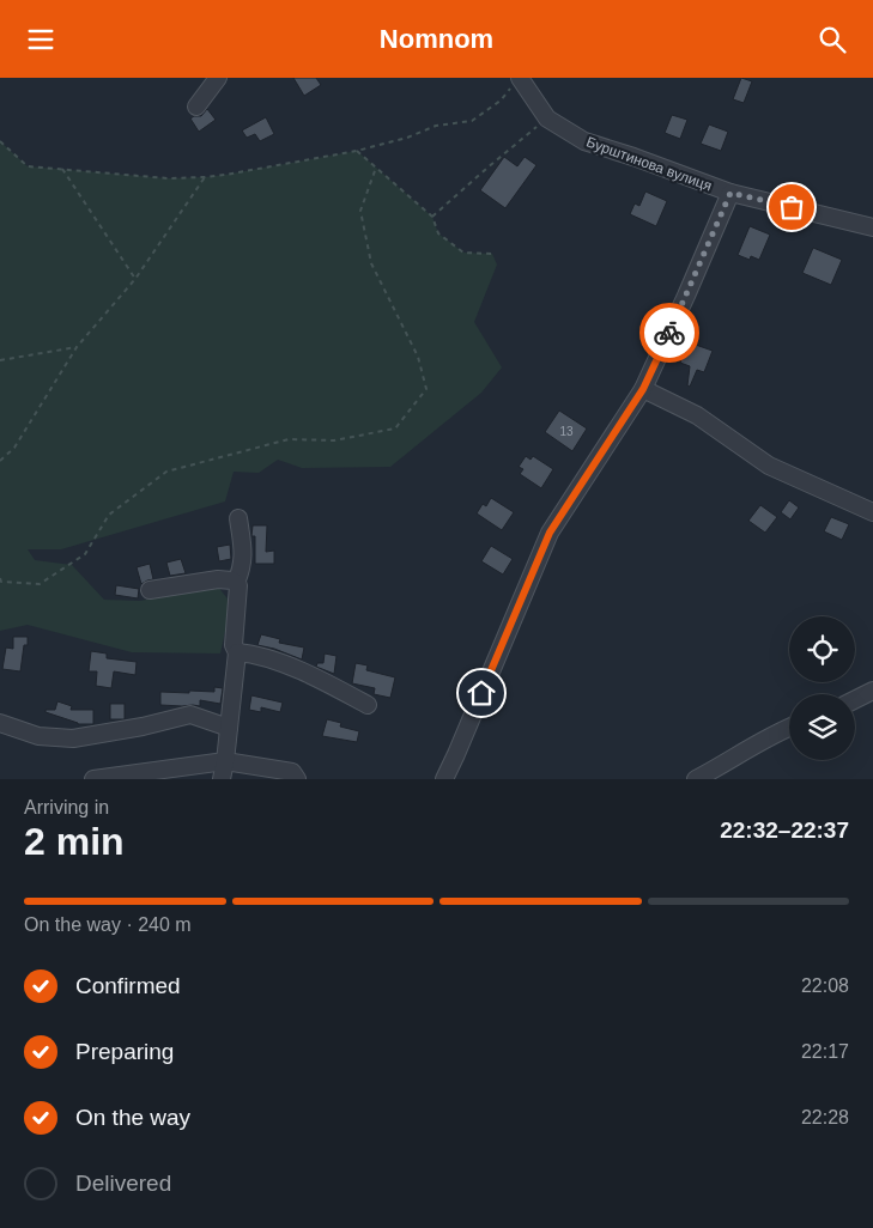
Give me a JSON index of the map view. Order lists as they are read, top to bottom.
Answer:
{
  "streets": {
    "street": ["Бурштинова вулиця"]
  },
  "house_numbers": ["13"],
  "page": {
    "header": "Nomnom",
    "heading": ["2 min", "Arriving in", "22:32–22:37"],
    "bar": "On the way · 240 m",
    "list": [
      ["Confirmed", "22:08"],
      ["Preparing", "22:17"],
      ["On the way", "22:28"],
      "Delivered"
    ]
  }
}
